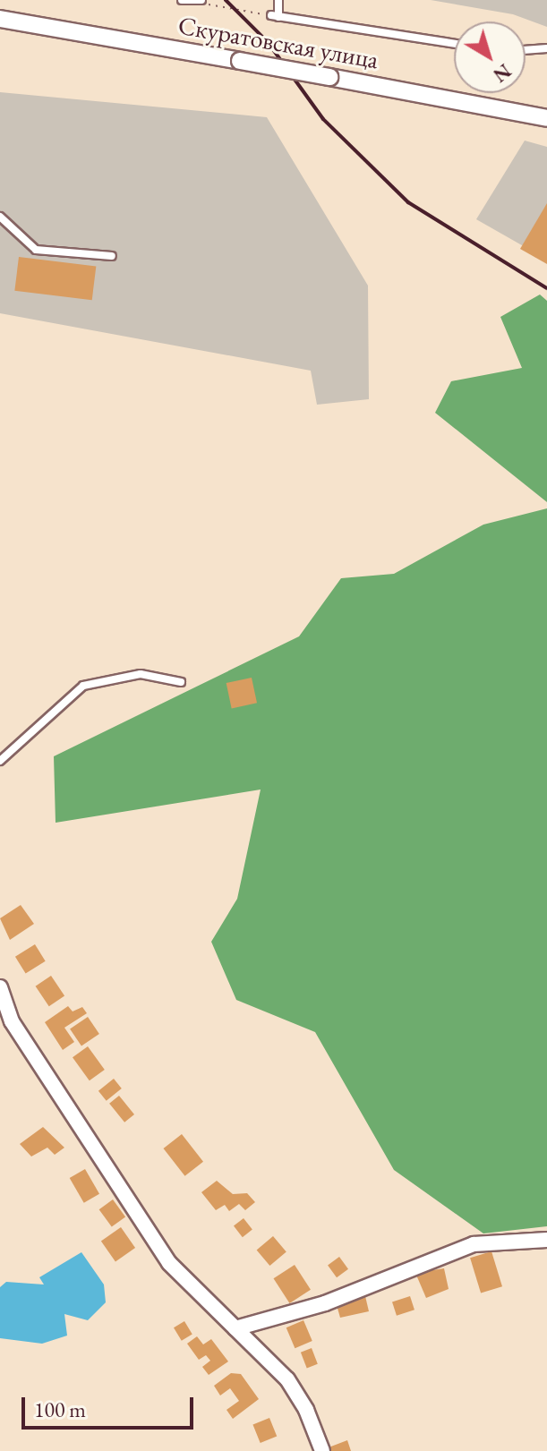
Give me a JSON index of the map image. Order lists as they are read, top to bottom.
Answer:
{
  "streets": {
    "street": ["Скуратовская улица"]
  },
  "scale_bar": "100 m",
  "north": "bottom right"
}
